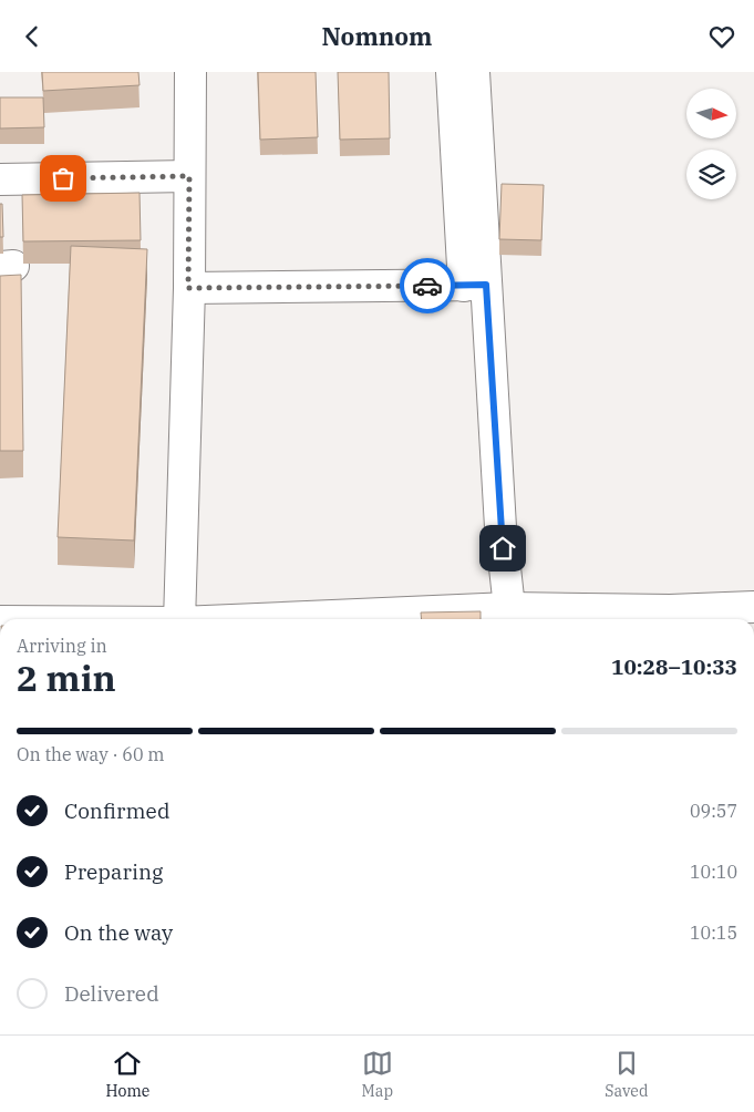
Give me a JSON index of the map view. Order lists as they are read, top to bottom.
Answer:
{
  "north": "right",
  "page": {
    "header": "Nomnom",
    "heading": ["2 min", "Arriving in", "10:28–10:33"],
    "bar": "On the way · 60 m",
    "list": [
      ["Confirmed", "09:57"],
      ["Preparing", "10:10"],
      ["On the way", "10:15"],
      "Delivered"
    ],
    "tabs": ["Home", "Map", "Saved"]
  }
}
